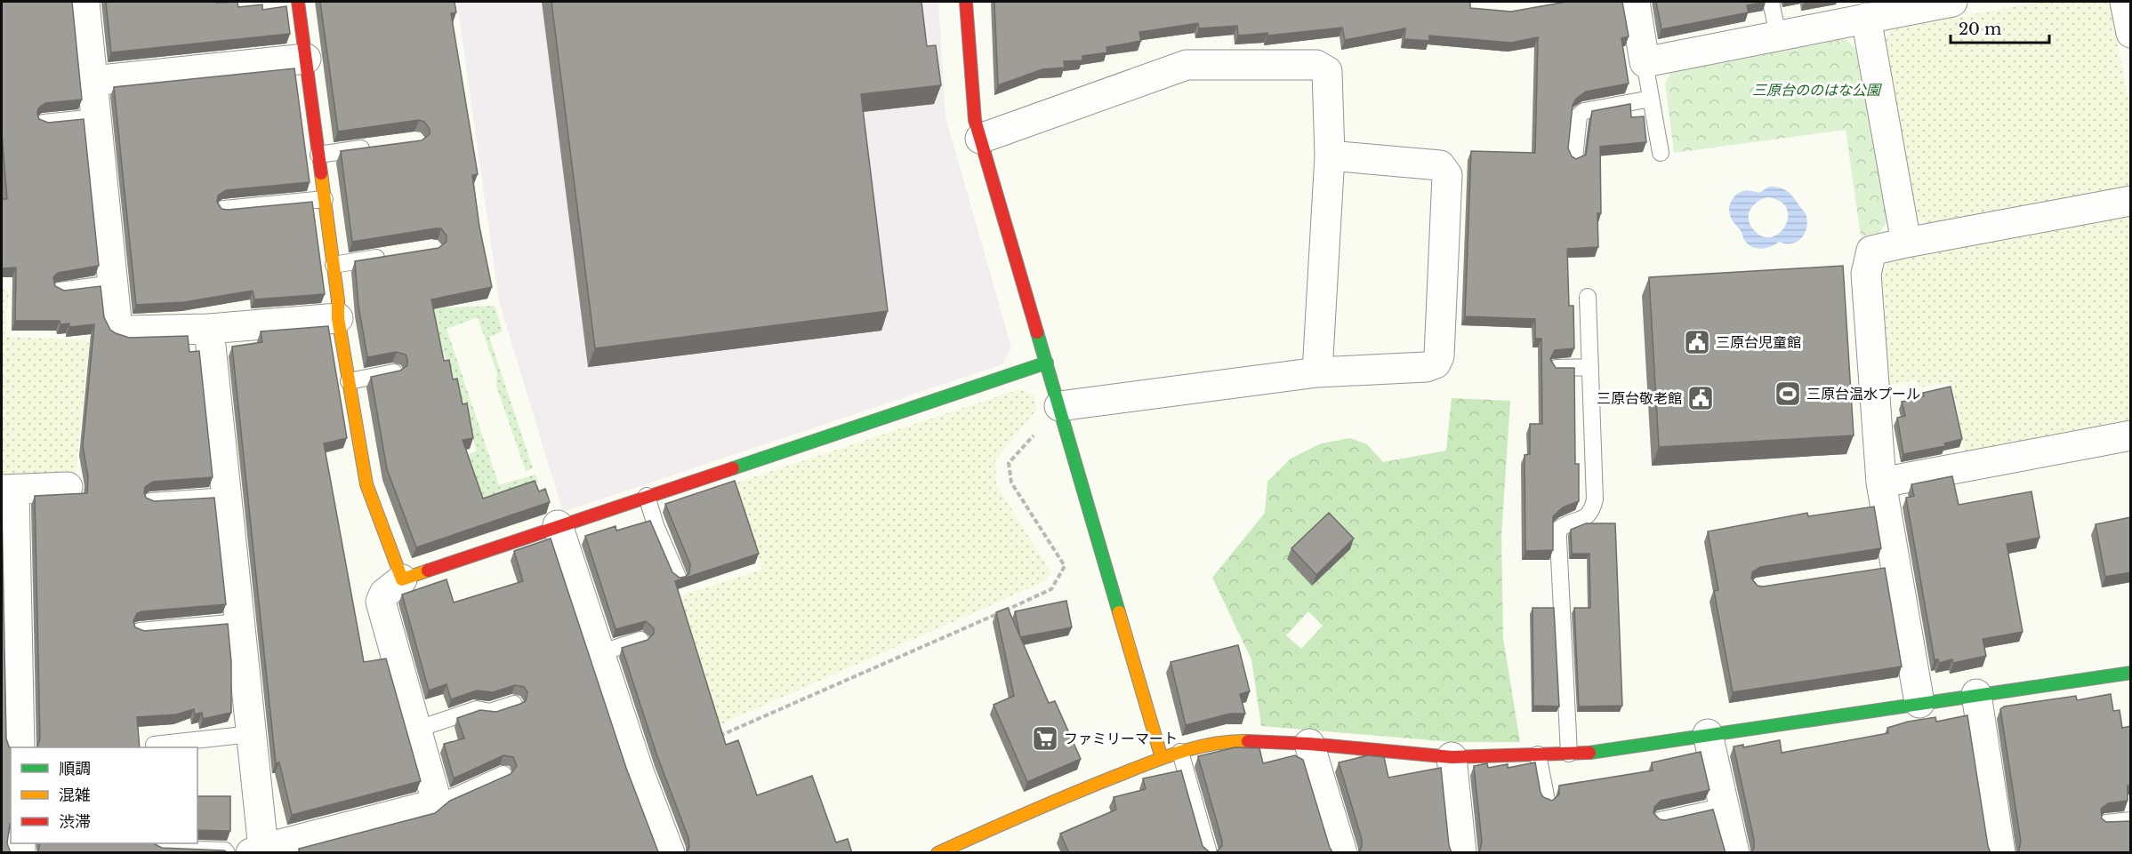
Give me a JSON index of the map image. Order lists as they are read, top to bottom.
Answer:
{
  "parks": ["三原台ののはな公園"],
  "places": {
    "public building": ["三原台児童館", "三原台敬老館"],
    "sports": ["三原台温水プール"],
    "supermarket": ["ファミリーマート"]
  },
  "legend": ["順調", "混雑", "渋滞"],
  "scale_bar": "20 m"
}
